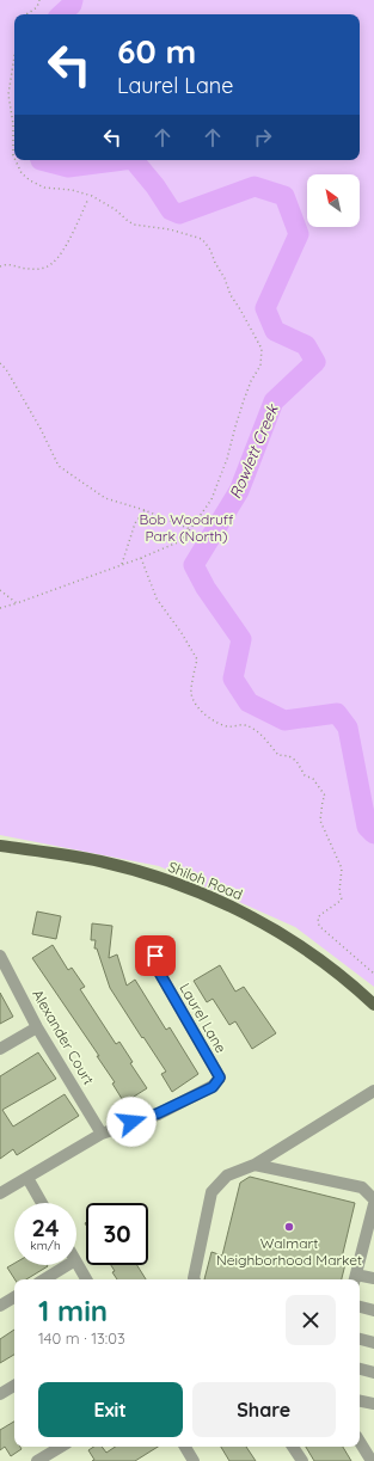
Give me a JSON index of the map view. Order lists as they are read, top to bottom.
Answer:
{
  "streets": {
    "main road": ["Shiloh Road"],
    "street": ["Laurel Lane", "Alexander Court"]
  },
  "crossings": [
    ["Laurel Lane", "Alexander Court"]
  ],
  "water": ["Rowlett Creek"],
  "parks": ["Bob Woodruff Park (North)"],
  "places": ["Walmart Neighborhood Market"],
  "north": "top left",
  "page": {
    "turn": ["60 m", "Laurel Lane"],
    "speed": "24 km/h",
    "limit": "30",
    "heading": ["1 min", "140 m · 13:03"],
    "buttons": ["Exit", "Share"]
  }
}
